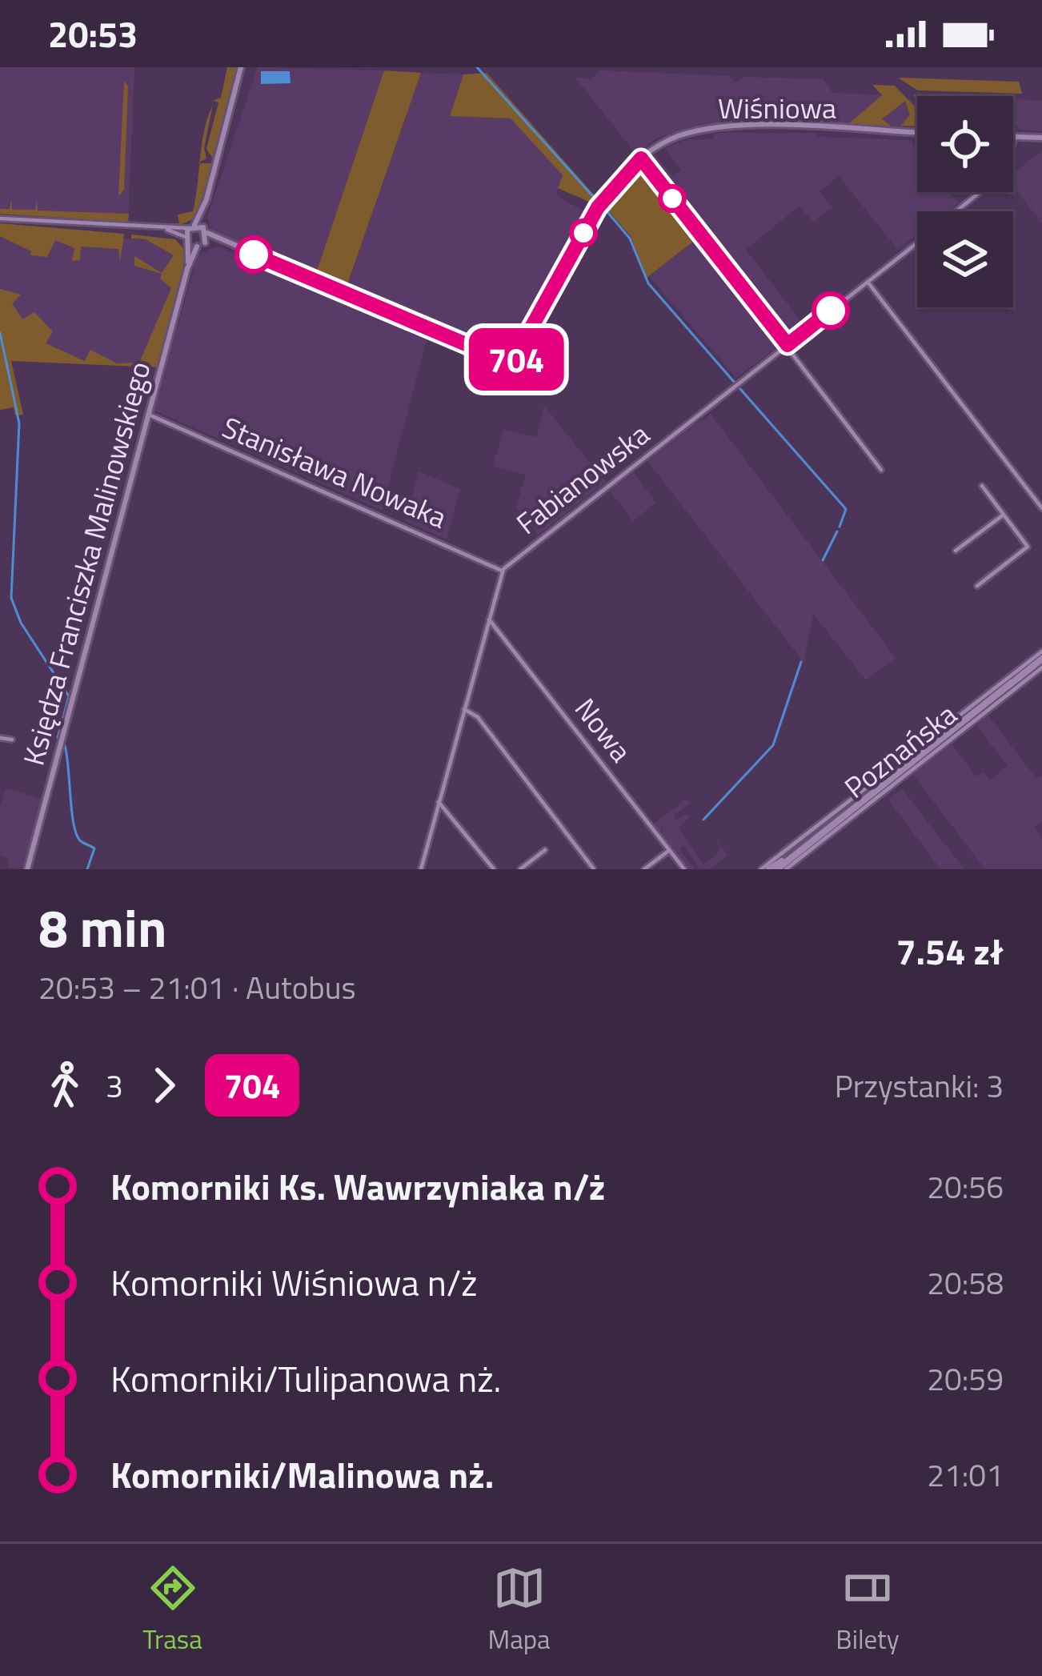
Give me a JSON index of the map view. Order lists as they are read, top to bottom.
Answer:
{
  "streets": {
    "main road": ["Poznańska"],
    "street": [
      "Wiśniowa",
      "Stanisława Nowaka",
      "Fabianowska",
      "Księdza Franciszka Malinowskiego",
      "Nowa"
    ]
  },
  "crossings": [
    ["Stanisława Nowaka", "Fabianowska"],
    ["Stanisława Nowaka", "Księdza Franciszka Malinowskiego"],
    ["Fabianowska", "Nowa"]
  ],
  "lines": ["bus line 704"],
  "page": {
    "status": "20:53",
    "on_map": "704",
    "heading": ["8 min", "20:53 – 21:01 · Autobus", "7.54 zł"],
    "legs": ["3", "704", "Przystanki: 3"],
    "list": [
      {
        "name": "Komorniki Ks. Wawrzyniaka n/ż",
        "value": "20:56"
      },
      {
        "name": "Komorniki Wiśniowa n/ż",
        "value": "20:58"
      },
      {
        "name": "Komorniki/Tulipanowa nż.",
        "value": "20:59"
      },
      {
        "name": "Komorniki/Malinowa nż.",
        "value": "21:01"
      }
    ],
    "tabs": ["Trasa", "Mapa", "Bilety"]
  }
}
